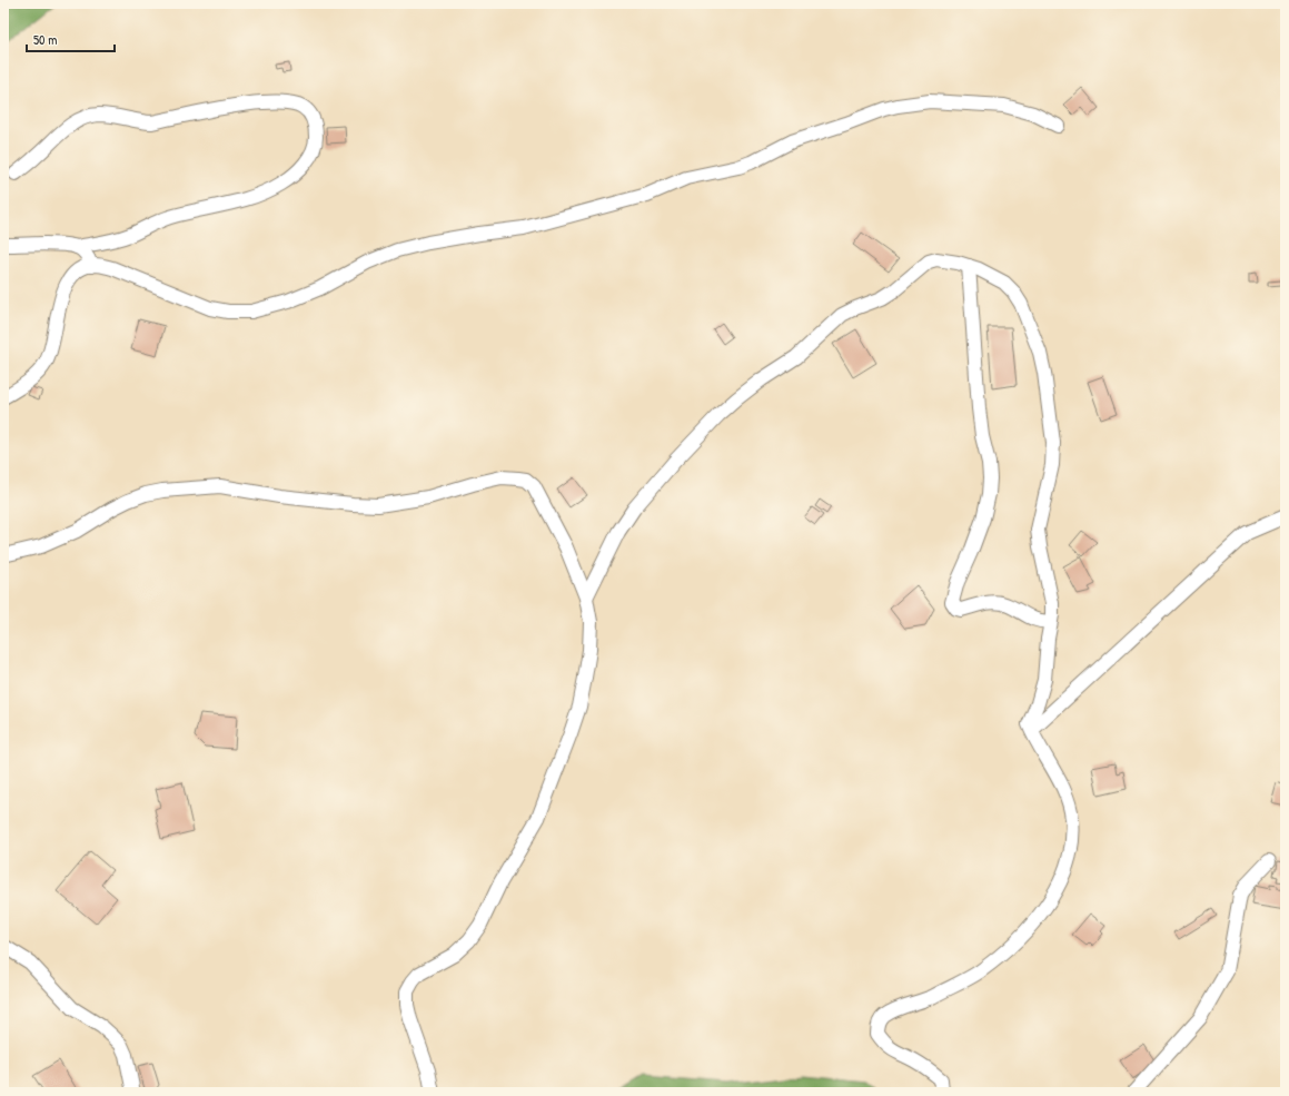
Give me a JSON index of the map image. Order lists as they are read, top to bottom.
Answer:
{
  "scale_bar": "50 m"
}
